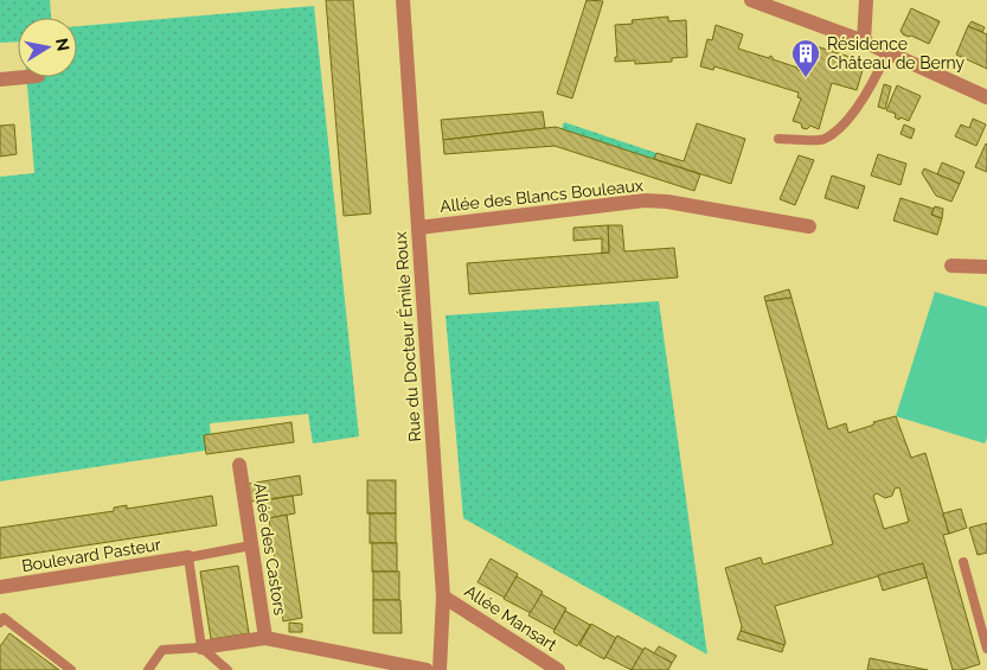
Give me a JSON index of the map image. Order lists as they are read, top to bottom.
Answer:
{
  "streets": {
    "street": [
      "Allée des Blancs Bouleaux",
      "Rue du Docteur Émile Roux",
      "Allée des Castors",
      "Boulevard Pasteur",
      "Allée Mansart"
    ]
  },
  "crossings": [
    ["Allée des Blancs Bouleaux", "Rue du Docteur Émile Roux"],
    ["Rue du Docteur Émile Roux", "Allée Mansart"]
  ],
  "places": {
    "building": ["Résidence Château de Berny"]
  },
  "north": "right"
}
